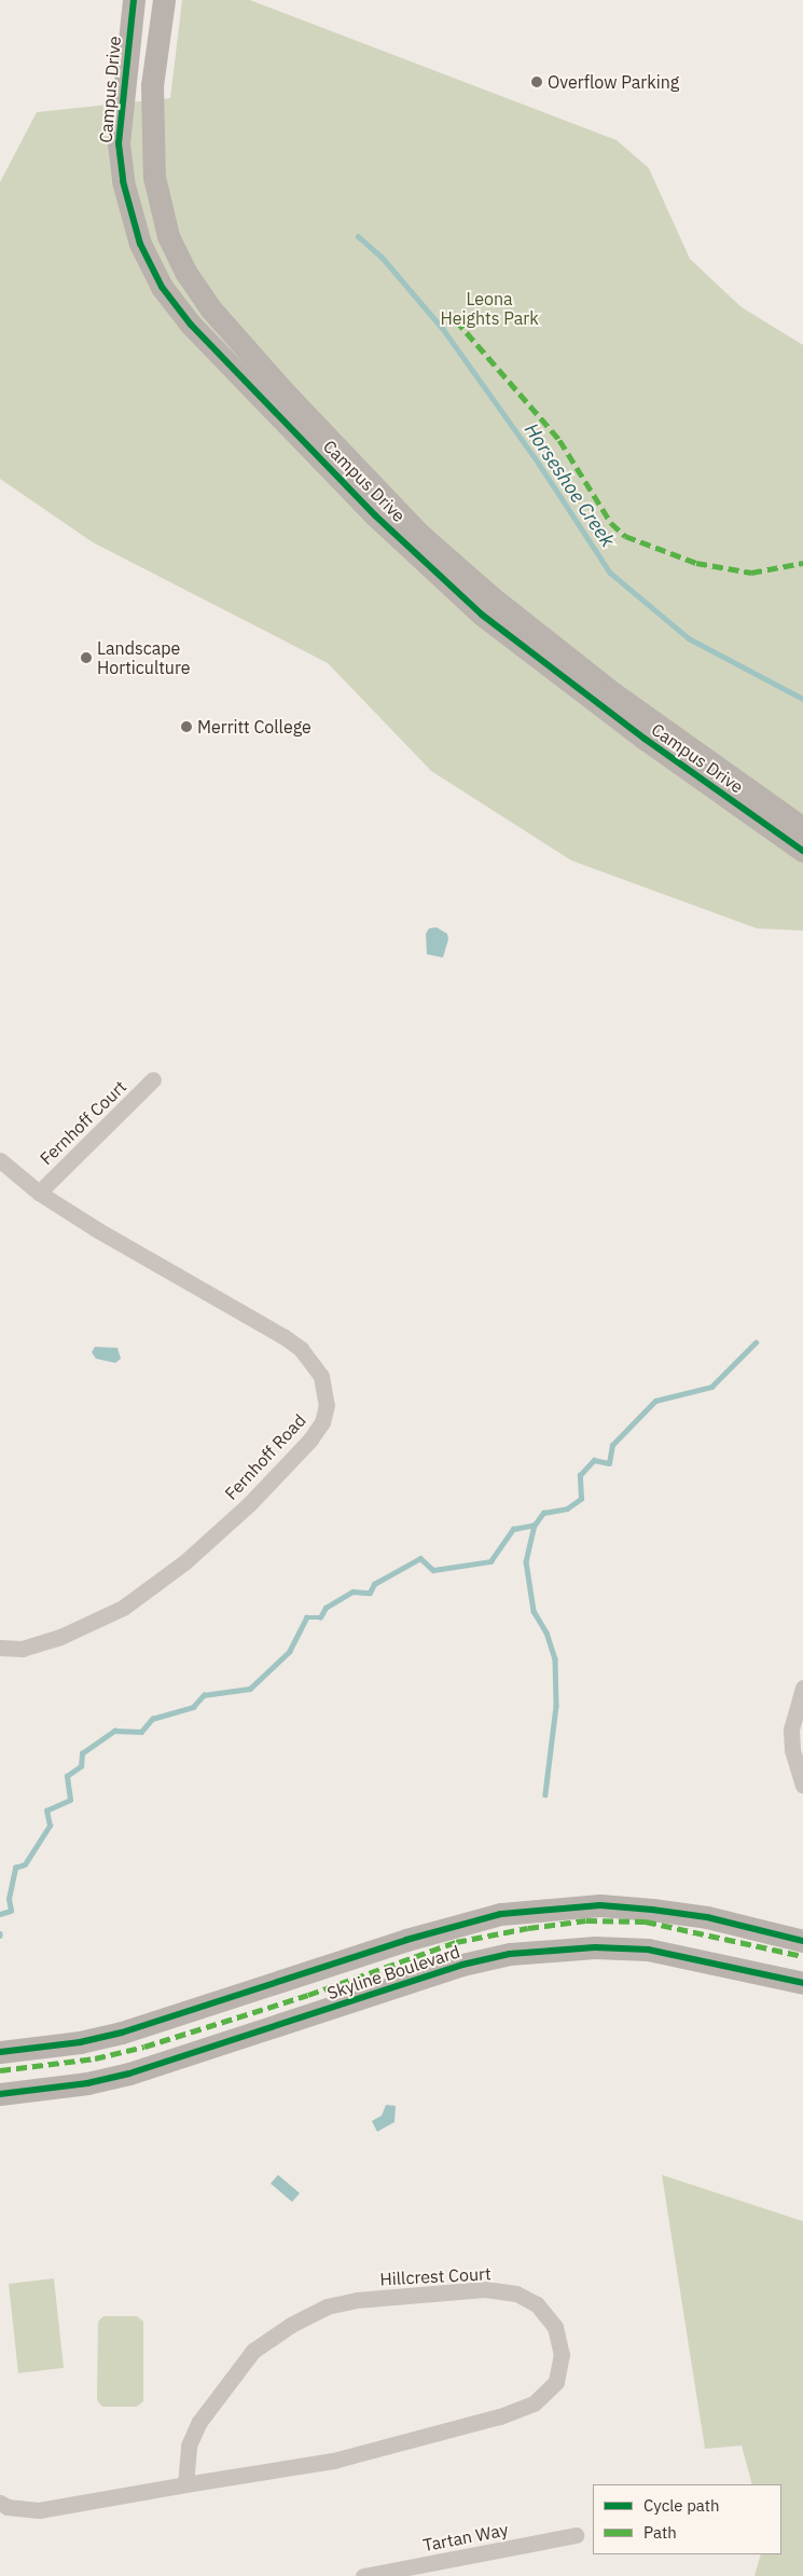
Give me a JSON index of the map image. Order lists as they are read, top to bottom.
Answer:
{
  "streets": {
    "street": [
      "Campus Drive",
      "Fernhoff Court",
      "Fernhoff Road",
      "Skyline Boulevard",
      "Hillcrest Court",
      "Tartan Way"
    ]
  },
  "crossings": [
    ["Fernhoff Court", "Fernhoff Road"]
  ],
  "water": ["Horseshoe Creek"],
  "parks": ["Leona Heights Park"],
  "places": ["Overflow Parking", "Landscape Horticulture", "Merritt College"],
  "legend": ["Cycle path", "Path"]
}
